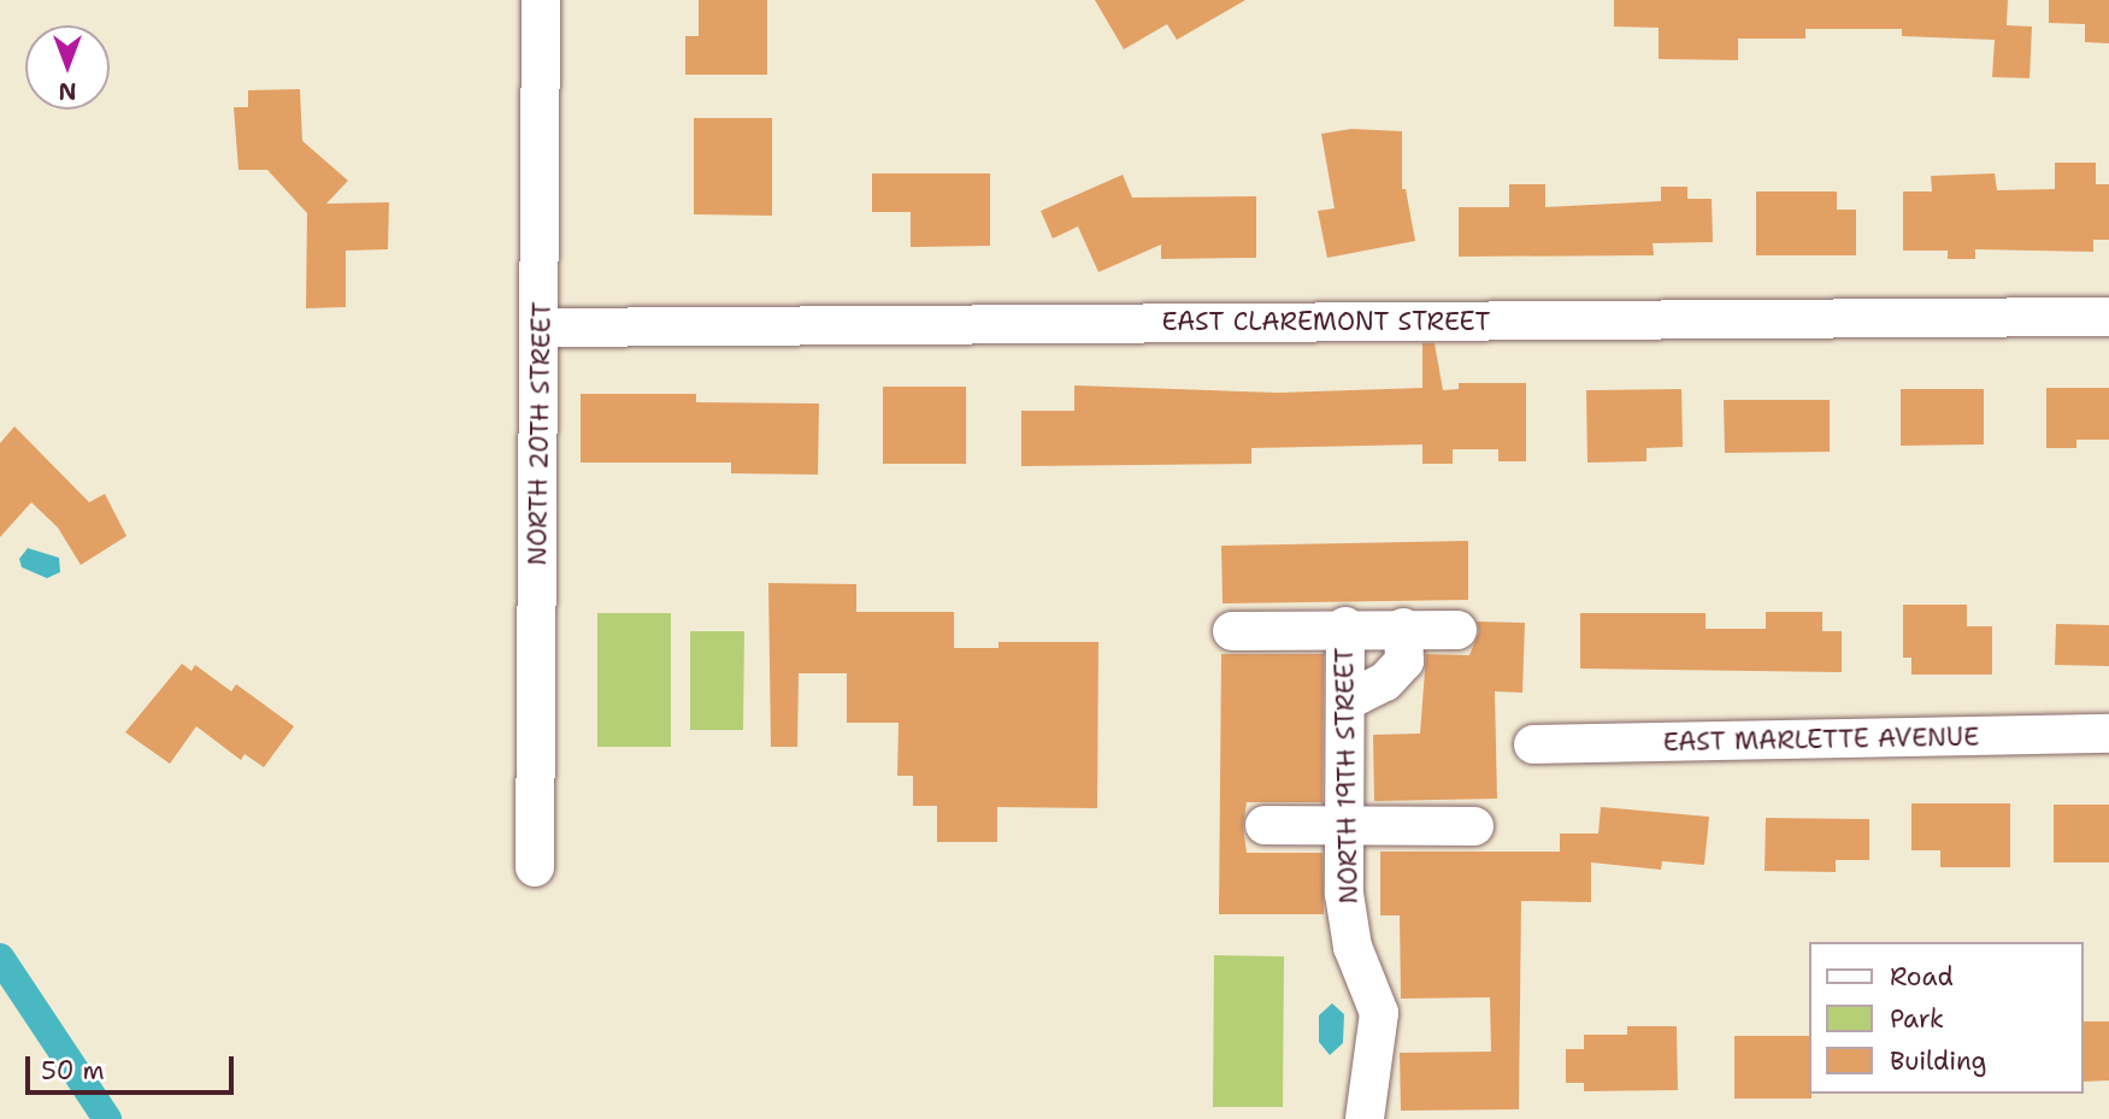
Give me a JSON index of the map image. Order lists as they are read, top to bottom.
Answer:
{
  "streets": {
    "street": [
      "EAST CLAREMONT STREET",
      "NORTH 20TH STREET",
      "EAST MARLETTE AVENUE",
      "NORTH 19TH STREET"
    ]
  },
  "crossings": [
    ["EAST CLAREMONT STREET", "NORTH 20TH STREET"]
  ],
  "legend": ["Road", "Park", "Building"],
  "scale_bar": "50 m",
  "north": "bottom"
}
